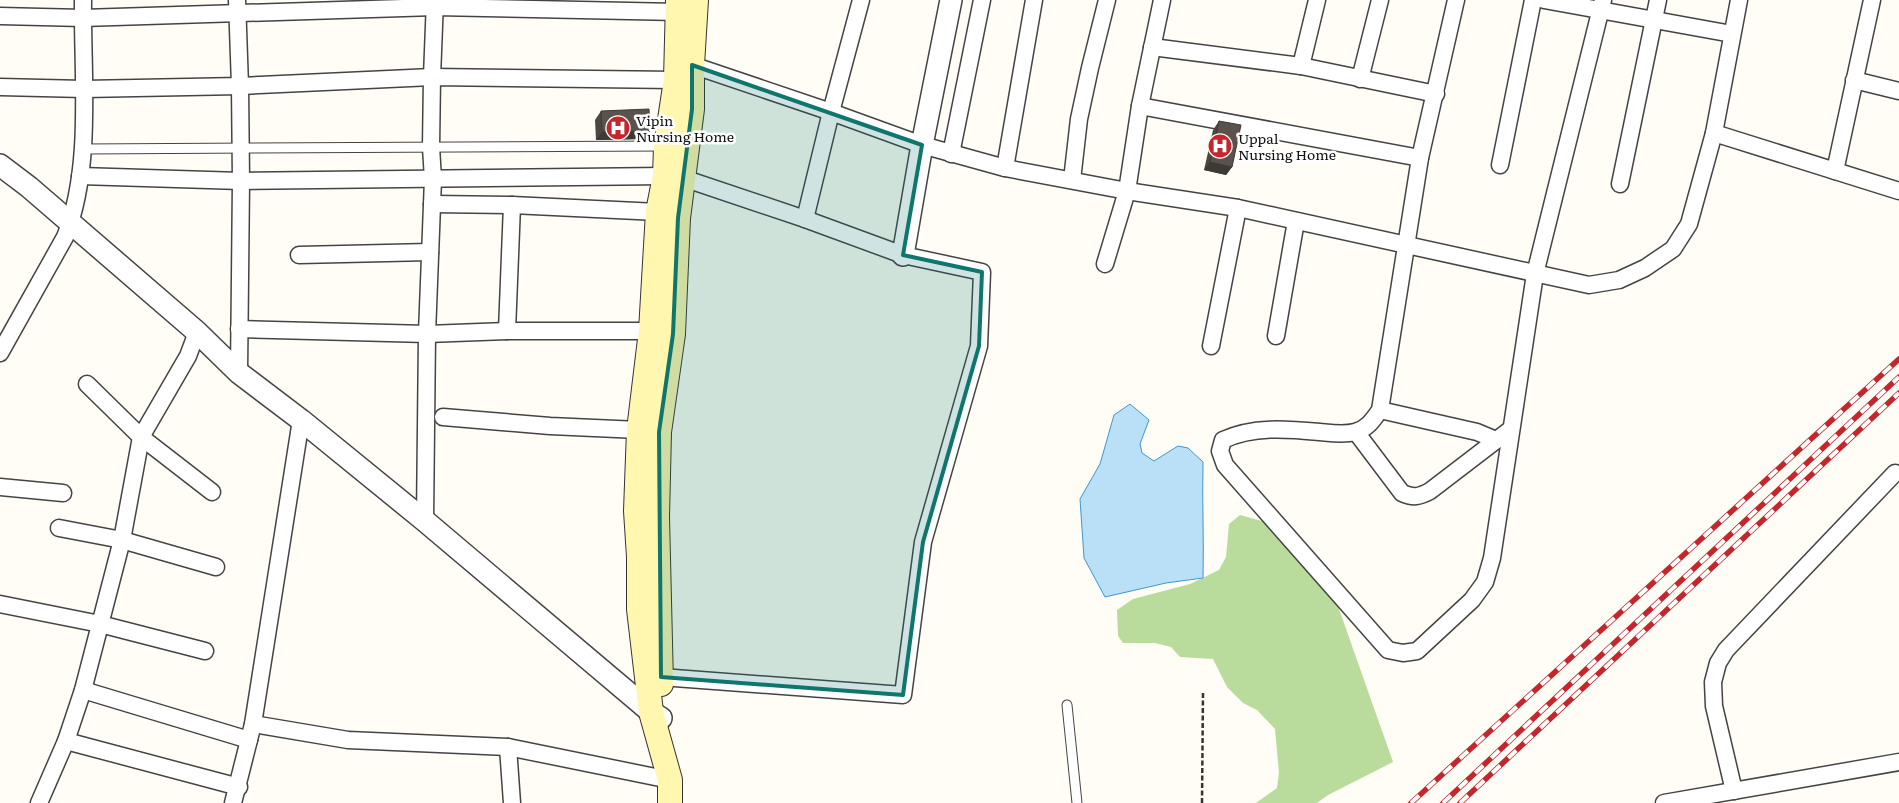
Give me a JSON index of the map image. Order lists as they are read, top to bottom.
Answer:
{
  "places": {
    "hospital": ["Vipin Nursing Home", "Uppal Nursing Home"]
  }
}
